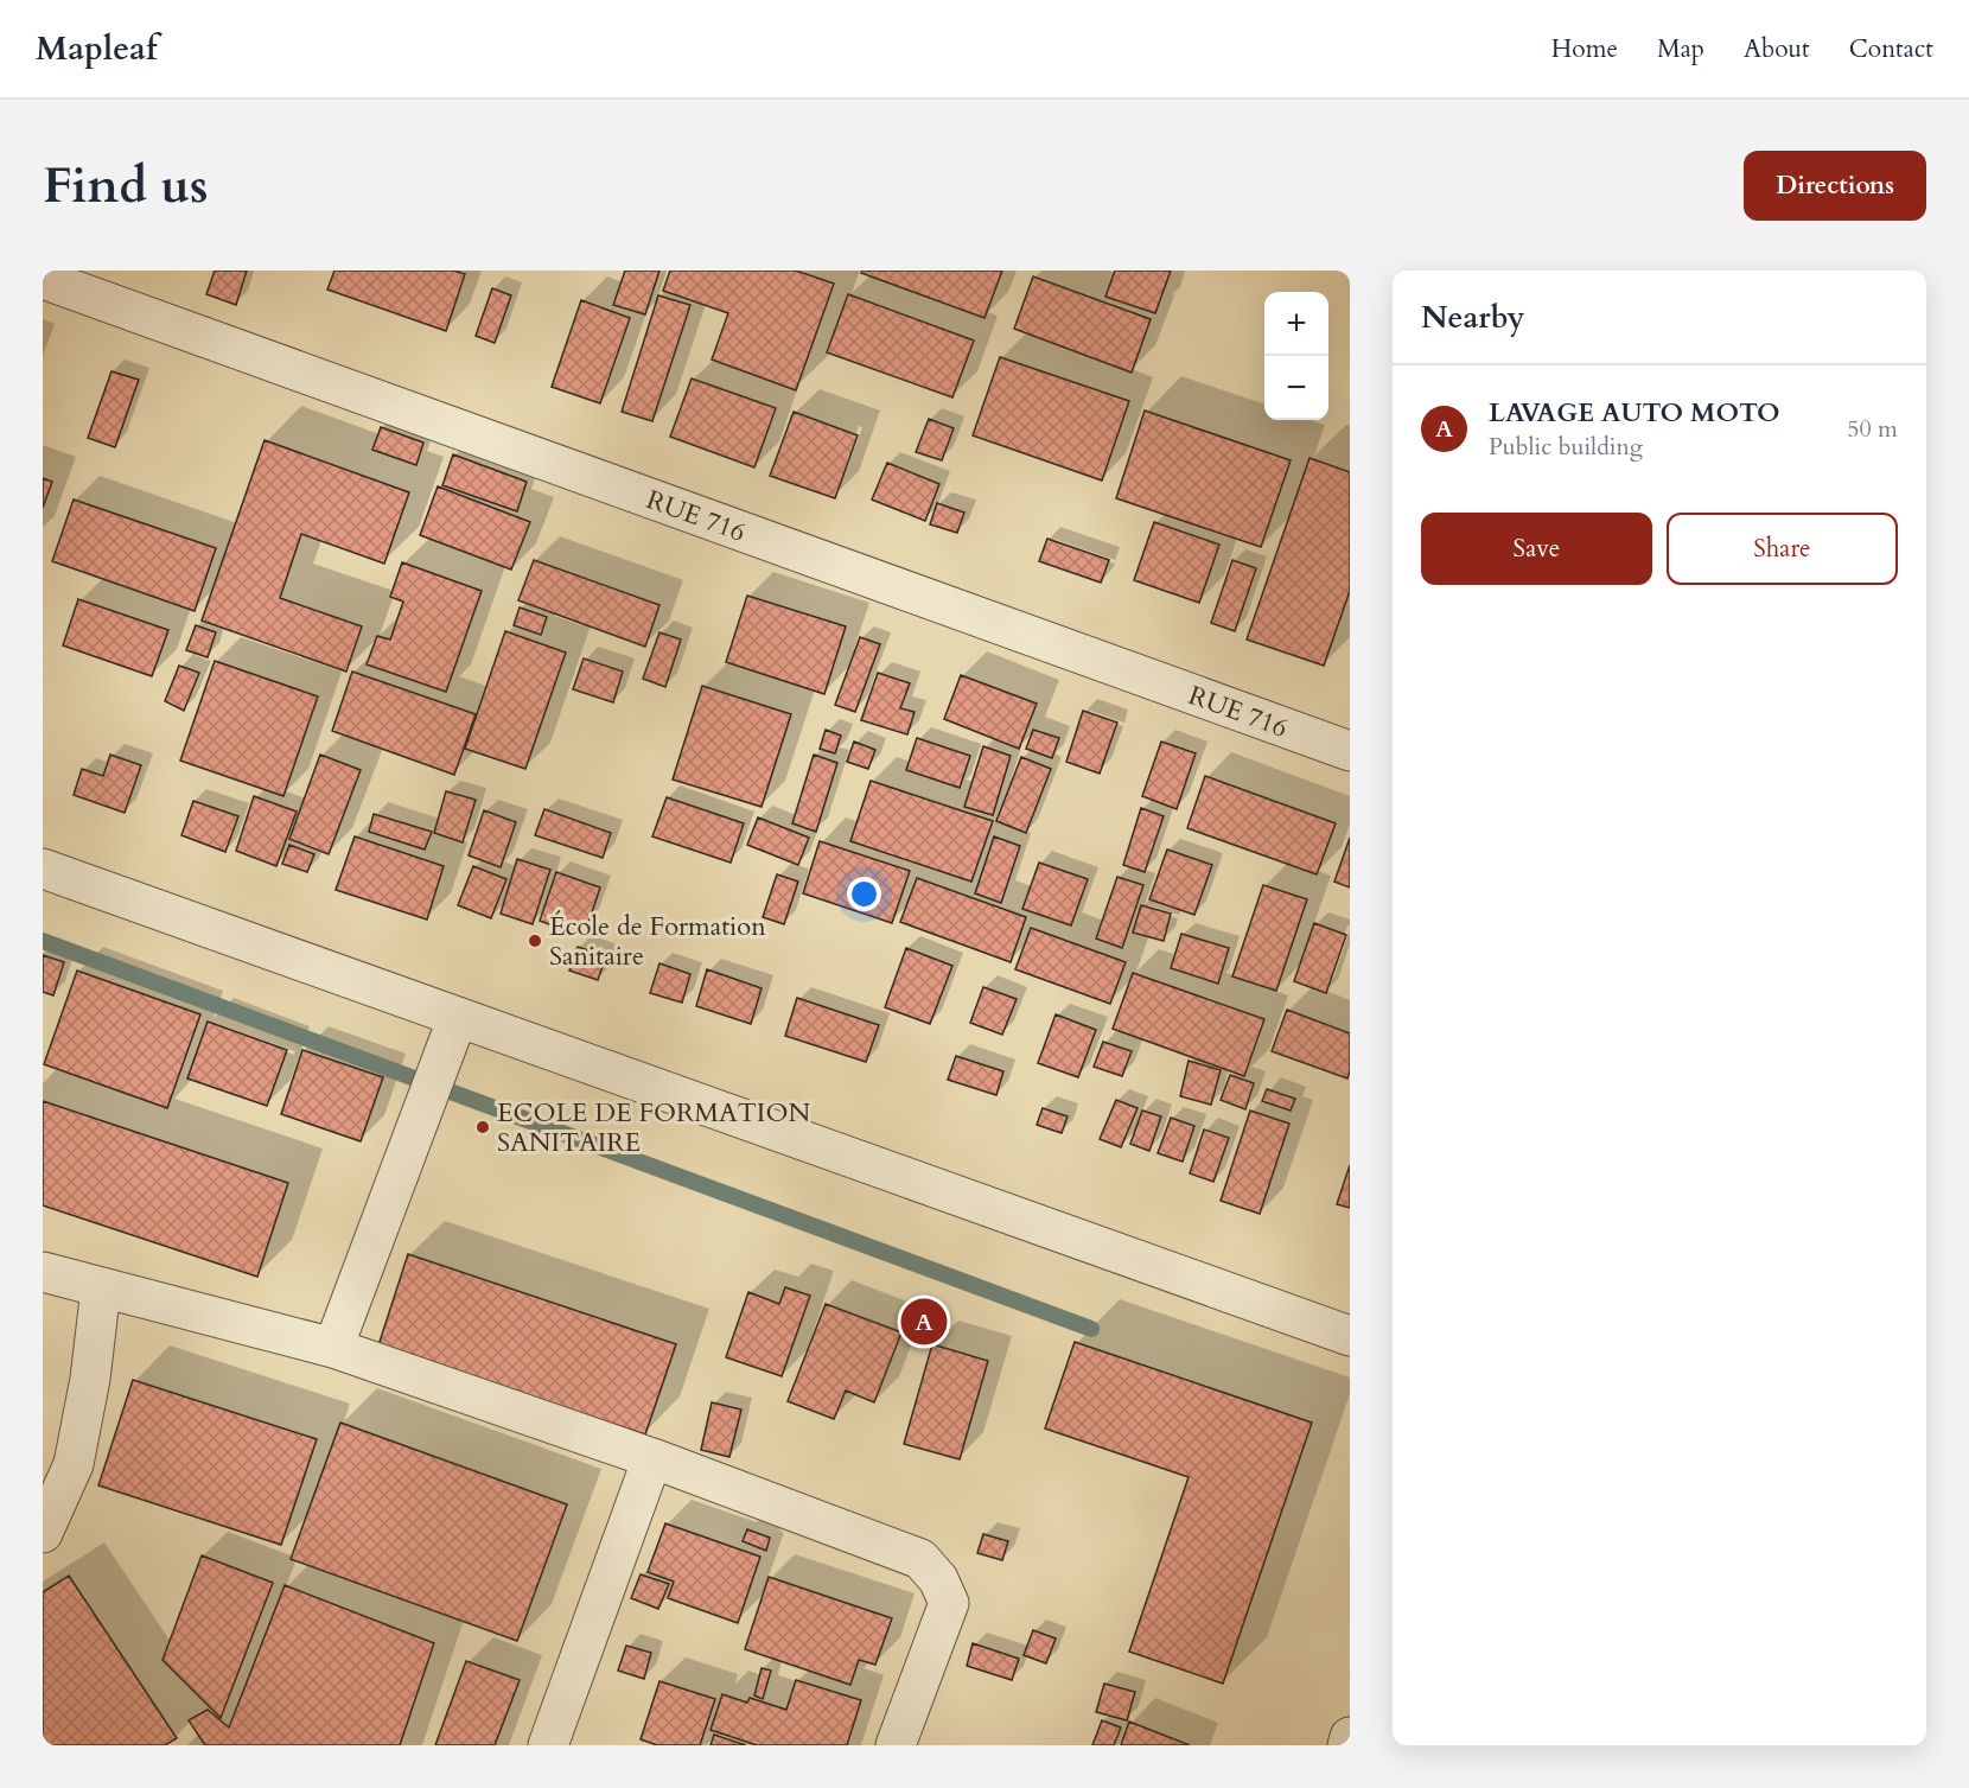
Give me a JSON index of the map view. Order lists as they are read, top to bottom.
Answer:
{
  "streets": {
    "street": ["RUE 716"]
  },
  "places": ["École de Formation Sanitaire", "ECOLE DE FORMATION SANITAIRE"],
  "page": {
    "header": "Mapleaf",
    "nav": [
      "Home",
      "Map",
      "About",
      "Contact"
    ],
    "buttons": [
      "Directions",
      ["Save", "Share"]
    ],
    "title": "Find us",
    "heading": "Nearby",
    "map_buttons": ["+", "−"],
    "list": [
      {
        "mark": "A",
        "name": "LAVAGE AUTO MOTO",
        "note": "Public building",
        "value": "50 m"
      }
    ],
    "pins": "A"
  }
}
